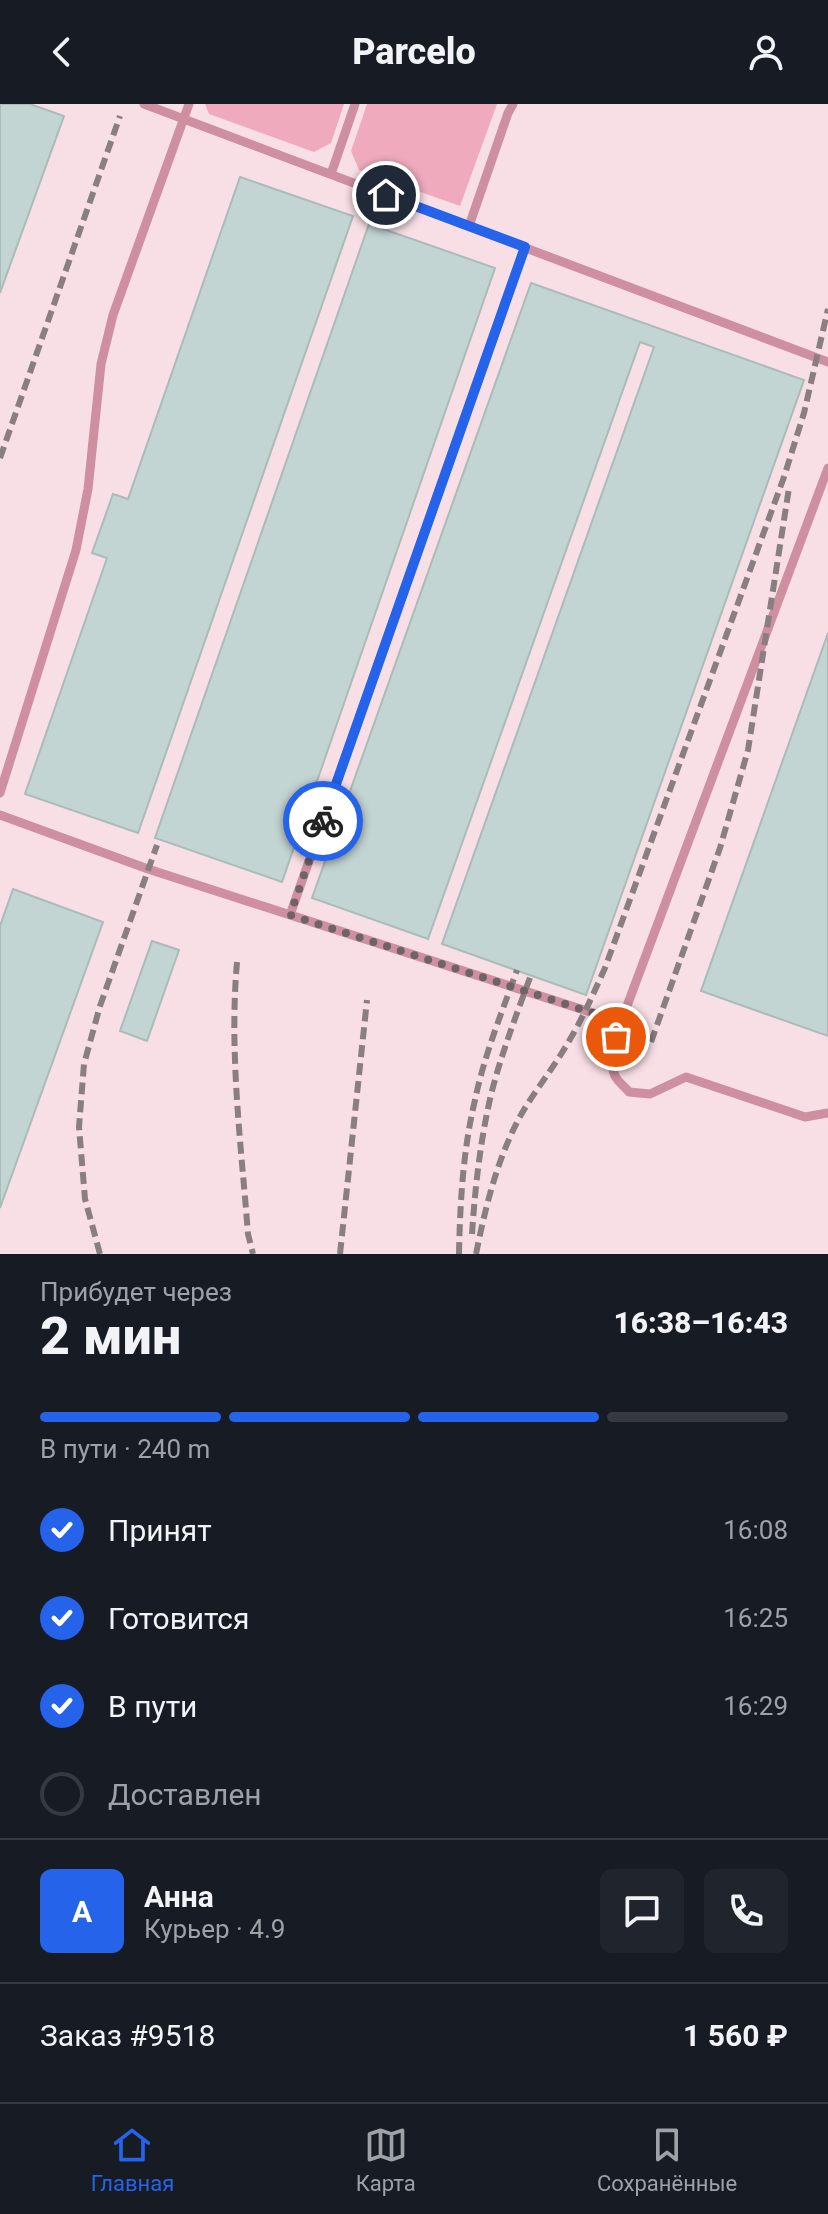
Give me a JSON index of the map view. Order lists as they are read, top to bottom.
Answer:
{
  "page": {
    "header": "Parcelo",
    "heading": ["2 мин", "Прибудет через", "16:38–16:43"],
    "panel": [
      "Анна",
      "Курьер · 4.9",
      "Заказ #9518",
      "1 560 ₽"
    ],
    "bar": "В пути · 240 m",
    "list": [
      ["Принят", "16:08"],
      ["Готовится", "16:25"],
      ["В пути", "16:29"],
      "Доставлен"
    ],
    "round": "А",
    "tabs": ["Главная", "Карта", "Сохранённые"]
  }
}
